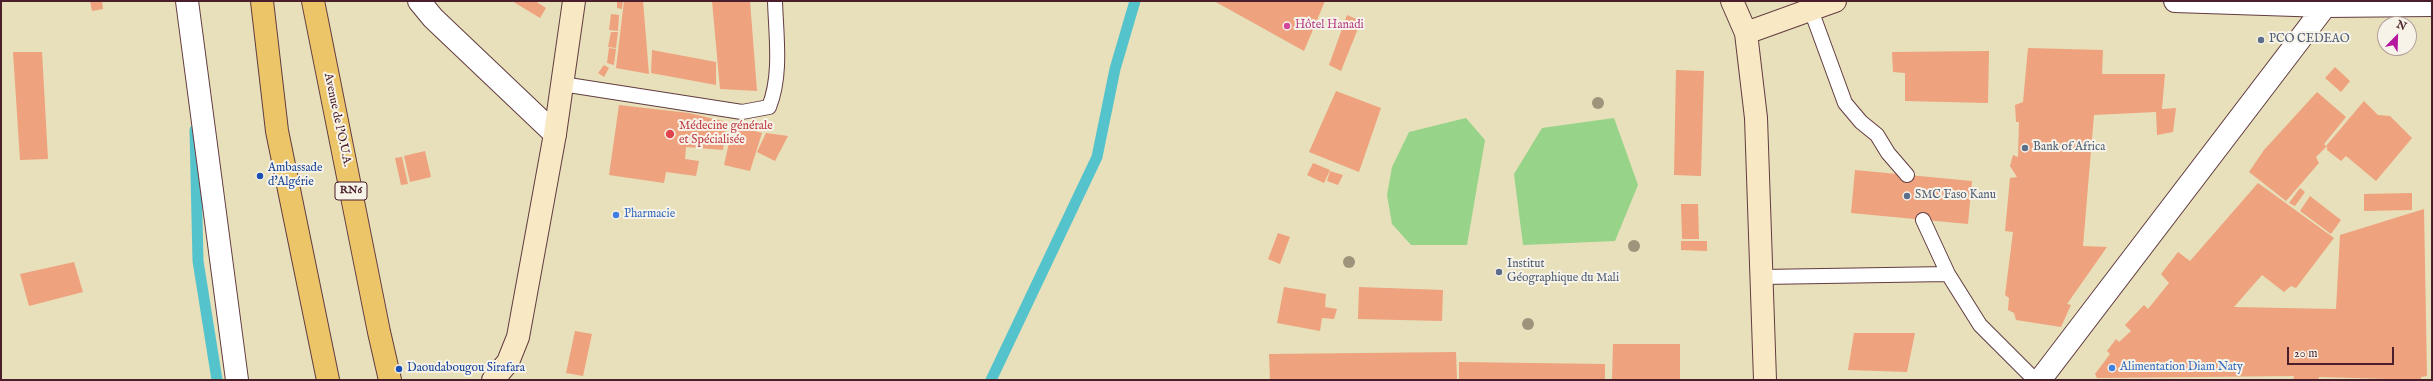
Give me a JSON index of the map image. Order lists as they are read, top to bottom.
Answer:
{
  "streets": {
    "highway": ["Avenue de l'O.U.A.", "RN6"]
  },
  "places": [
    "Hôtel Hanadi",
    "PCO CEDEAO",
    "Médecine générale et Spécialisée",
    "Bank of Africa",
    "Ambassade d'Algérie",
    "SMC Faso Kanu",
    "Pharmacie",
    "Institut Géographique du Mali",
    "Alimentation Diam Naty",
    "Daoudabougou Sirafara"
  ],
  "scale_bar": "20 m",
  "north": "top right"
}
